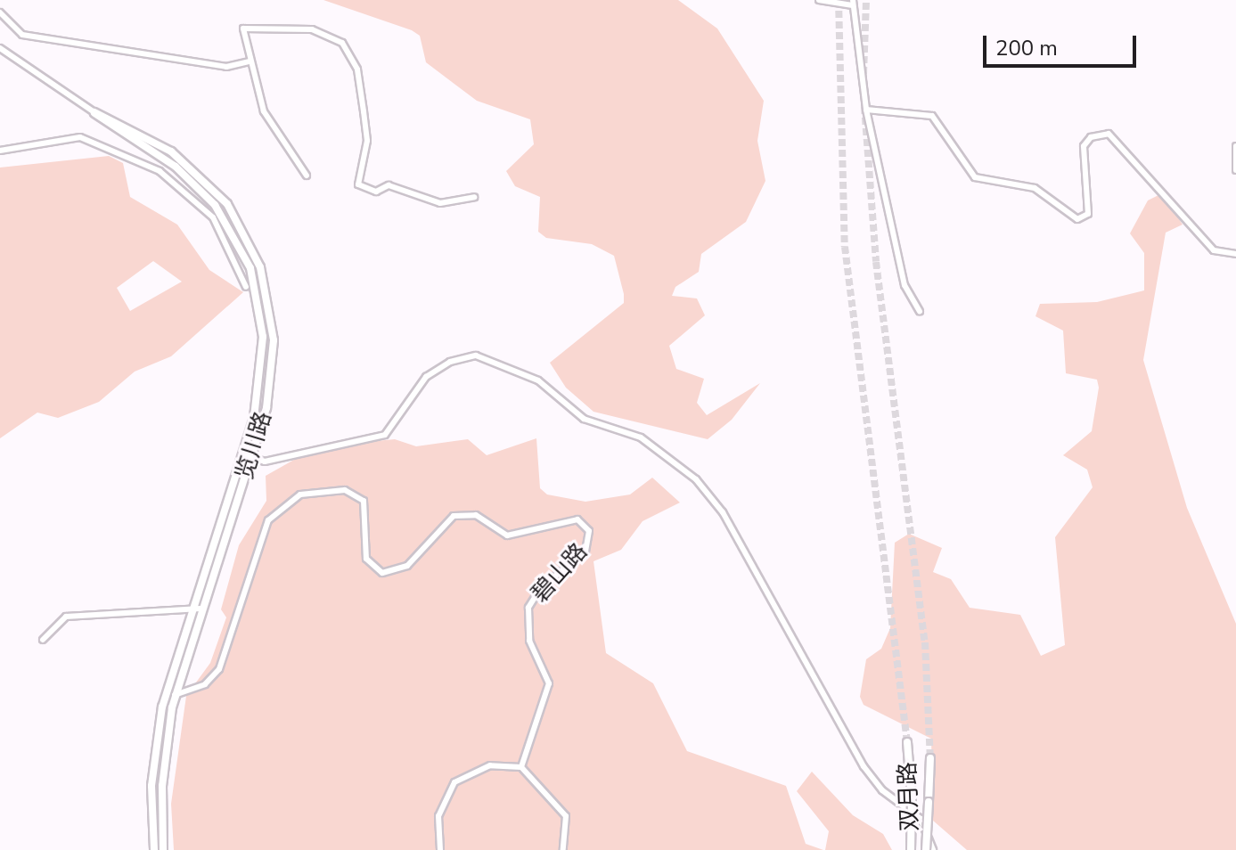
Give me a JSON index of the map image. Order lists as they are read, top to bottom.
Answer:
{
  "streets": {
    "street": ["览川路", "碧山路", "双月路"]
  },
  "crossings": [
    ["览川路", "碧山路"]
  ],
  "scale_bar": "200 m"
}
